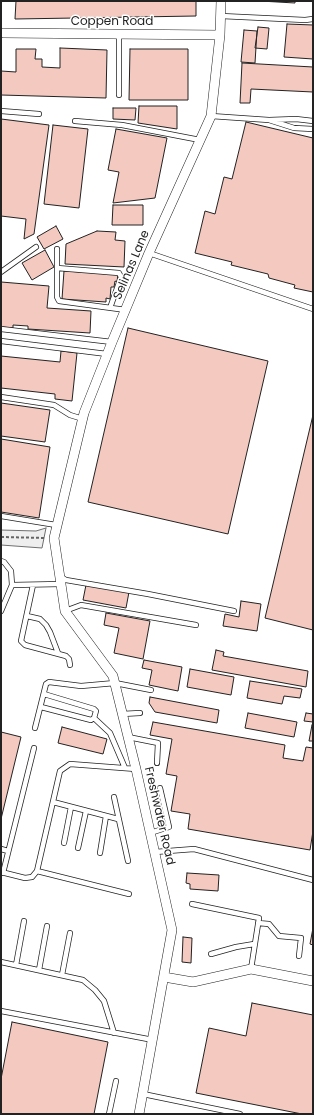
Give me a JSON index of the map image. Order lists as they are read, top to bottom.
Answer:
{
  "streets": {
    "street": ["Coppen Road", "Selinas Lane", "Freshwater Road"]
  },
  "crossings": [
    ["Coppen Road", "Selinas Lane"],
    ["Selinas Lane", "Freshwater Road"]
  ]
}
